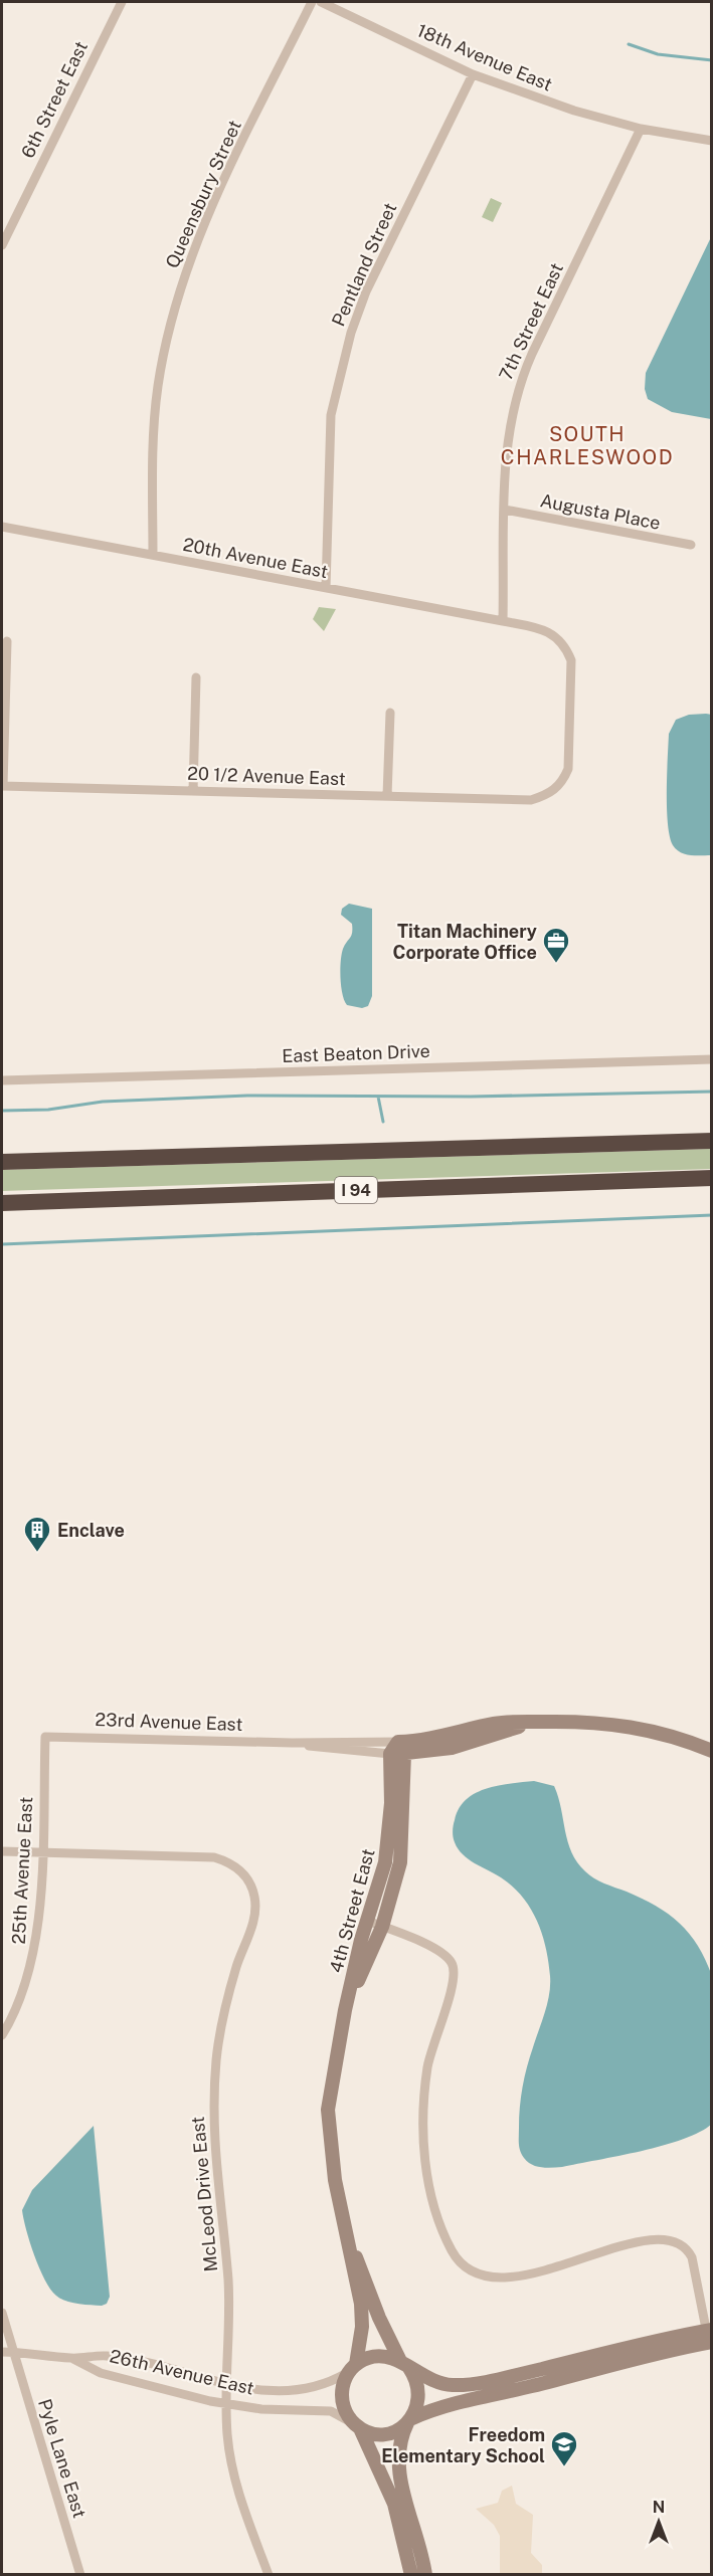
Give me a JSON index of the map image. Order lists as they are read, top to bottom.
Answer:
{
  "streets": {
    "highway": ["I 94"],
    "street": [
      "18th Avenue East",
      "6th Street East",
      "Queensbury Street",
      "Pentland Street",
      "7th Street East",
      "Augusta Place",
      "20th Avenue East",
      "20 1/2 Avenue East",
      "East Beaton Drive",
      "23rd Avenue East",
      "25th Avenue East",
      "4th Street East",
      "McLeod Drive East",
      "26th Avenue East",
      "Pyle Lane East"
    ]
  },
  "crossings": [
    ["18th Avenue East", "Pentland Street"],
    ["18th Avenue East", "7th Street East"],
    ["Queensbury Street", "20th Avenue East"],
    ["Pentland Street", "20th Avenue East"],
    ["7th Street East", "Augusta Place"],
    ["7th Street East", "20th Avenue East"],
    ["7th Street East", "20 1/2 Avenue East"],
    ["20th Avenue East", "20 1/2 Avenue East"],
    ["23rd Avenue East", "25th Avenue East"],
    ["23rd Avenue East", "4th Street East"],
    ["25th Avenue East", "McLeod Drive East"],
    ["4th Street East", "26th Avenue East"],
    ["McLeod Drive East", "26th Avenue East"]
  ],
  "districts": ["SOUTH CHARLESWOOD"],
  "places": {
    "office": ["Titan Machinery Corporate Office"],
    "building": ["Enclave"],
    "school or university": ["Freedom Elementary School"]
  },
  "north": "top"
}
